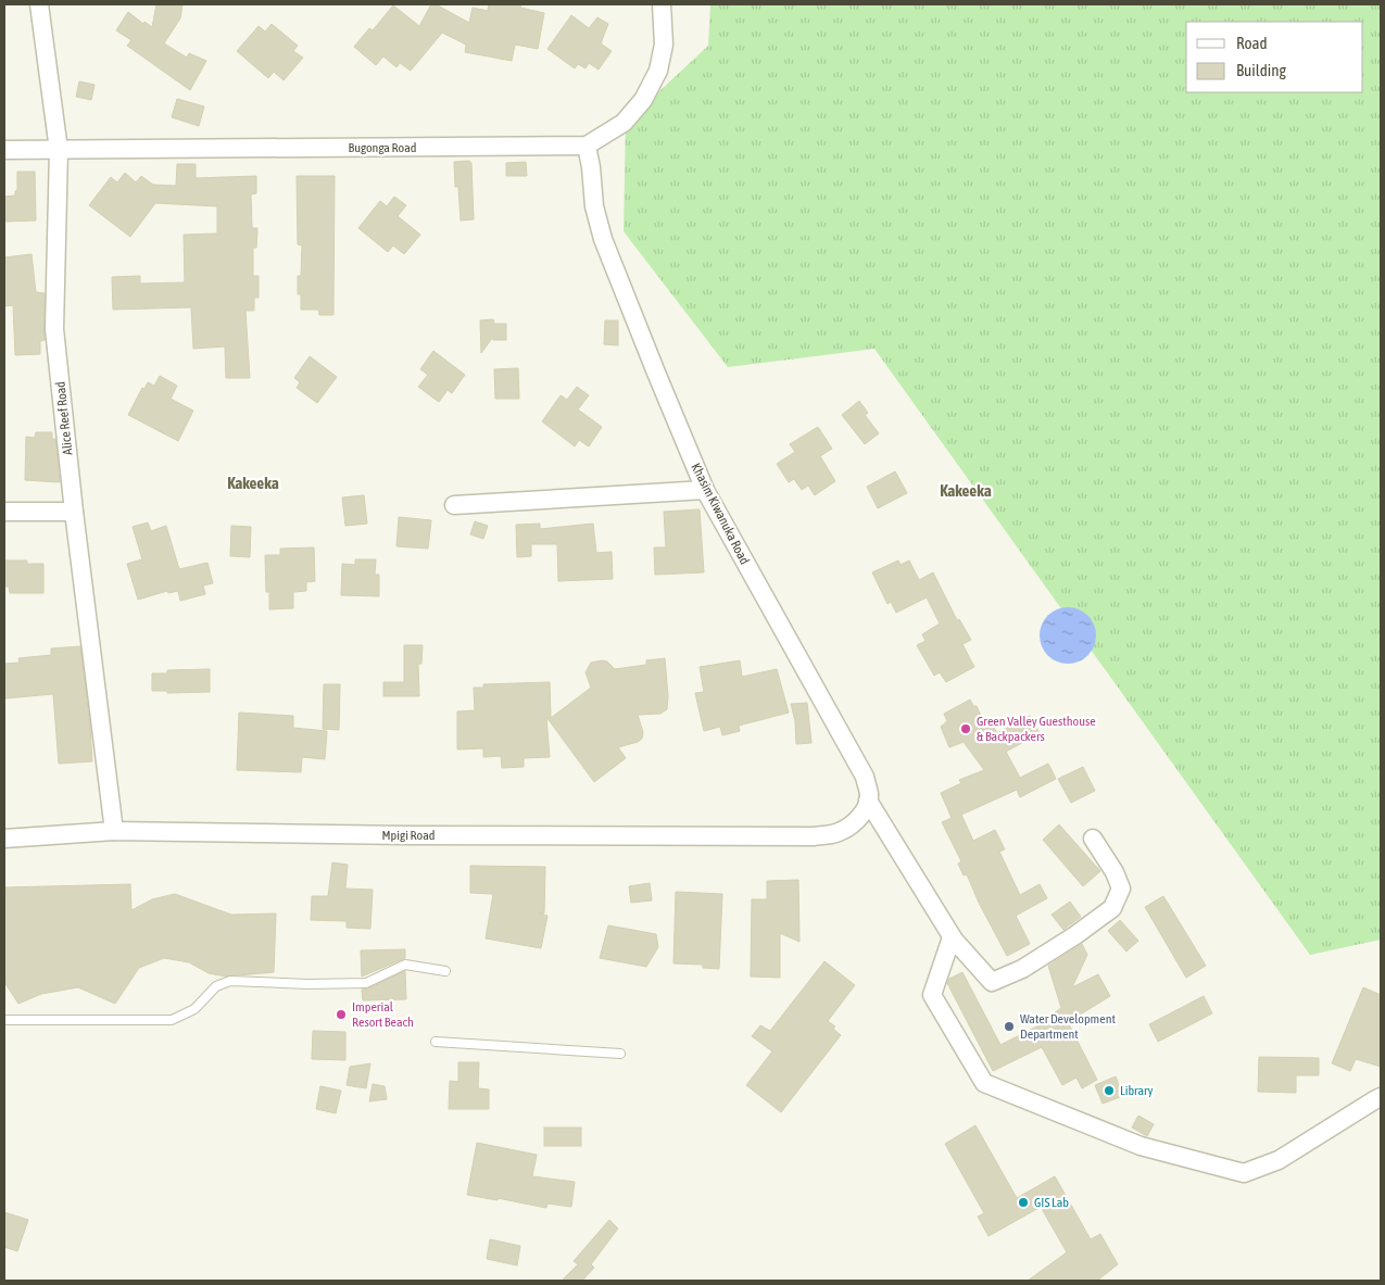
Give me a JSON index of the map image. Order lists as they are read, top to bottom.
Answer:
{
  "streets": {
    "street": [
      "Bugonga Road",
      "Alice Reef Road",
      "Khasim Kiwanuka Road",
      "Mpigi Road"
    ]
  },
  "crossings": [
    ["Bugonga Road", "Alice Reef Road"],
    ["Bugonga Road", "Khasim Kiwanuka Road"],
    ["Alice Reef Road", "Mpigi Road"],
    ["Khasim Kiwanuka Road", "Mpigi Road"]
  ],
  "districts": ["Kakeeka", "Kakeeka"],
  "places": [
    "Green Valley Guesthouse & Backpackers",
    "Imperial Resort Beach",
    "Water Development Department",
    "Library",
    "GIS Lab"
  ],
  "legend": ["Road", "Building"]
}
